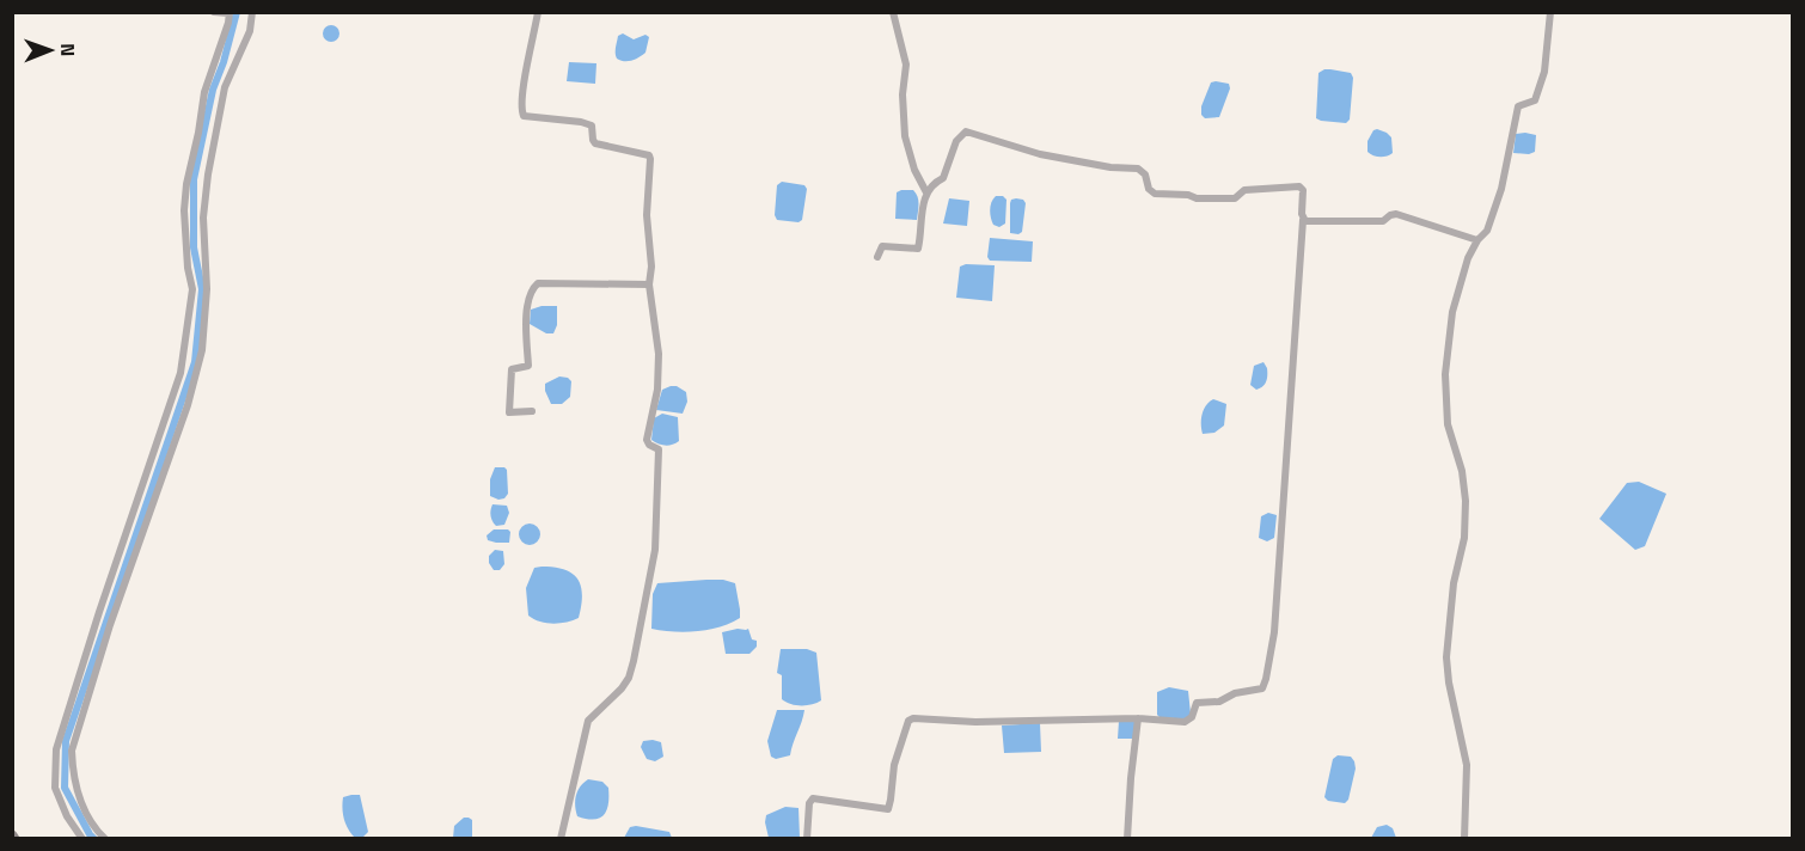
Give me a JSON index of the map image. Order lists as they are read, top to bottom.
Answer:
{
  "north": "right"
}
